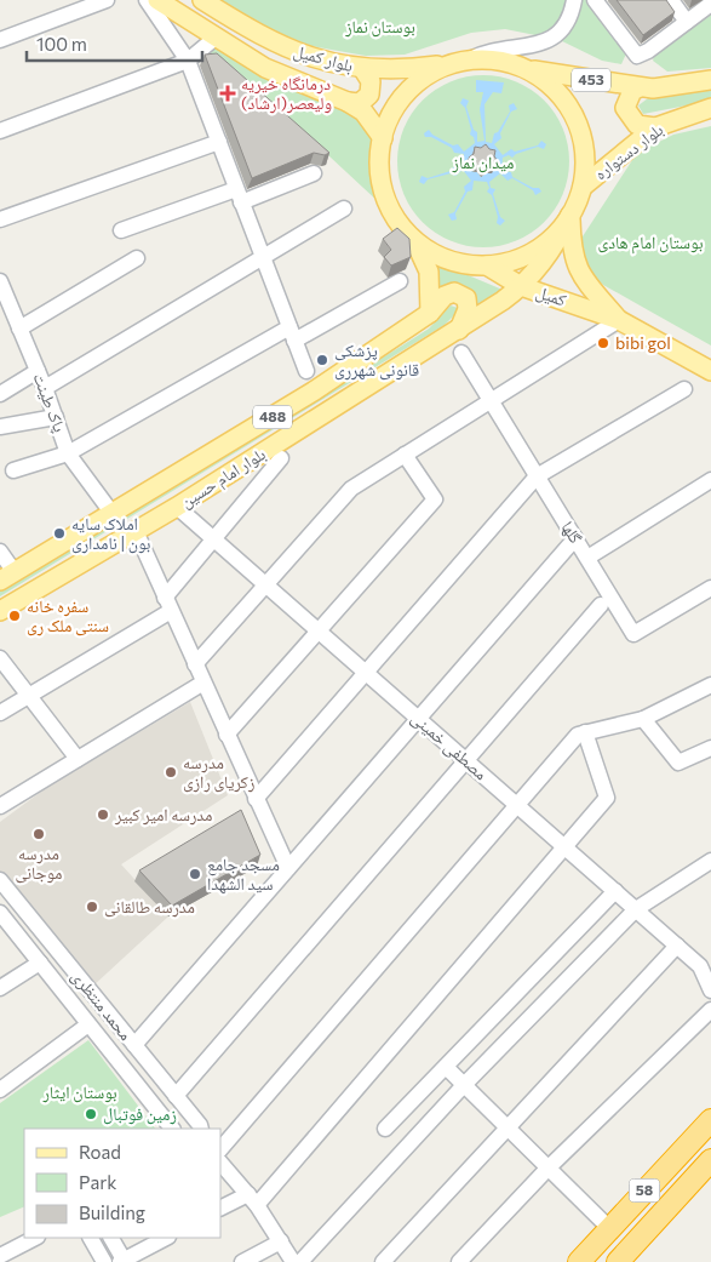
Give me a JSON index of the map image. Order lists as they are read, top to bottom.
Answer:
{
  "streets": {
    "highway": ["58"],
    "main road": [
      "بلوار کمیل",
      "453",
      "بلوار دستواره",
      "کمیل",
      "488",
      "بلوار امام حسین"
    ],
    "street": [
      "پاک طینت",
      "گلها",
      "مصطفی خمینی",
      "محمد منتظری"
    ]
  },
  "crossings": [
    ["بلوار کمیل", "453"],
    ["بلوار کمیل", "بلوار دستواره"],
    ["بلوار کمیل", "کمیل"],
    ["بلوار کمیل", "بلوار امام حسین"],
    ["453", "بلوار دستواره"],
    ["453", "کمیل"],
    ["453", "بلوار امام حسین"],
    ["بلوار دستواره", "کمیل"],
    ["بلوار دستواره", "بلوار امام حسین"],
    ["کمیل", "بلوار امام حسین"],
    ["پاک طینت", "بلوار امام حسین"],
    ["بلوار امام حسین", "مصطفی خمینی"]
  ],
  "parks": [
    "بوستان نماز",
    "میدان نماز",
    "بوستان امام هادی",
    "بوستان ایثار"
  ],
  "places": {
    "health": ["درمانگاه خیریه ولیعصر(ارشاد)"],
    "other": [
      "bibi gol",
      "پزشکی قانونی شهرری",
      "املاک سایه بون | نامداری",
      "سفره خانه سنتی ملک ری",
      "مدرسه زکریای رازی",
      "مدرسه امیر کبیر",
      "مدرسه موجانی",
      "مسجد جامع سید الشهدا",
      "مدرسه طالقانی",
      "زمین فوتبال"
    ]
  },
  "legend": ["Road", "Park", "Building"],
  "scale_bar": "100 m"
}
